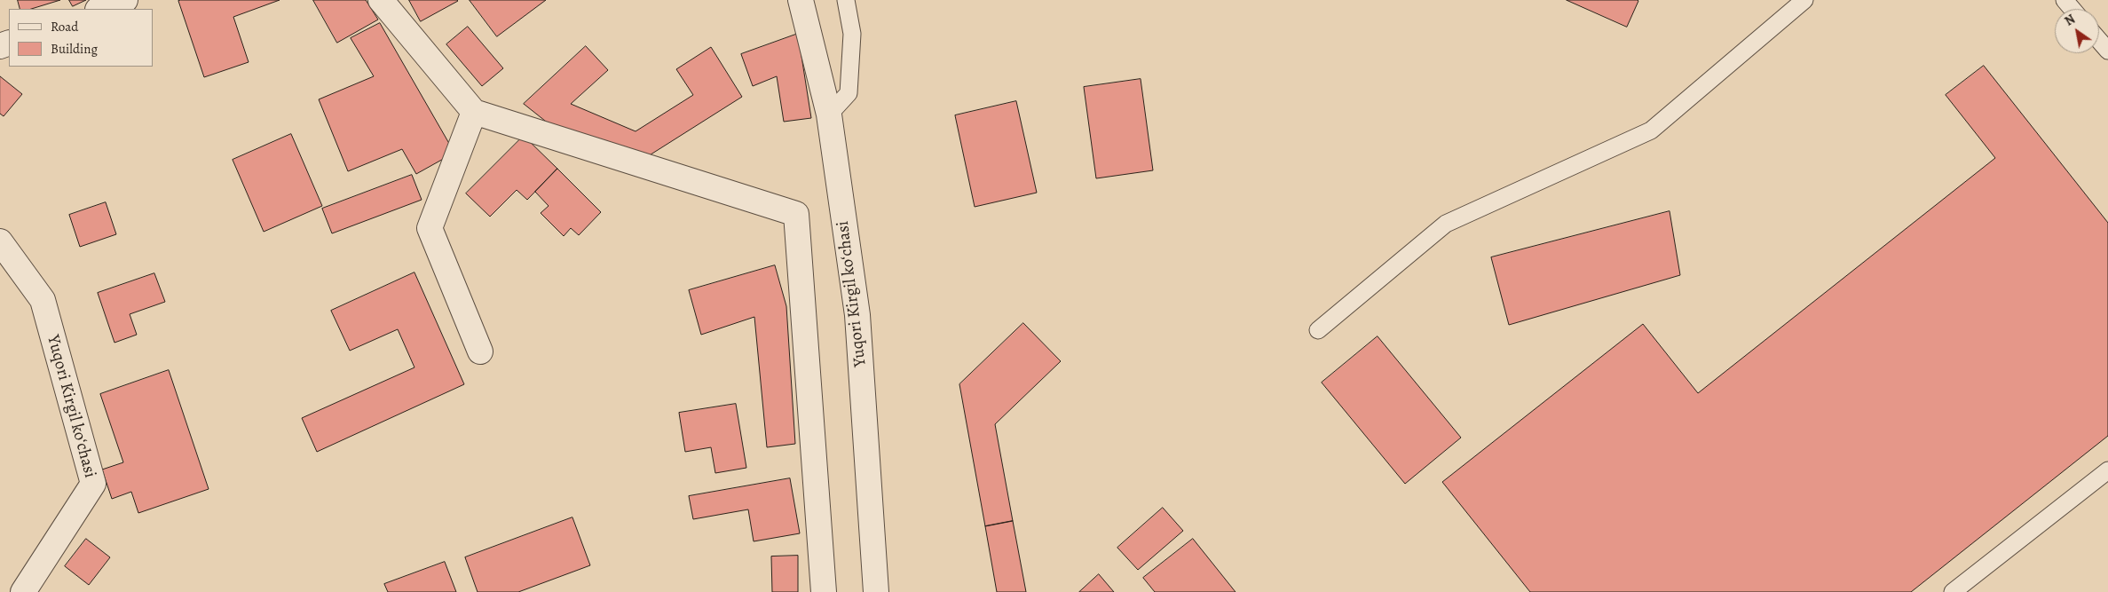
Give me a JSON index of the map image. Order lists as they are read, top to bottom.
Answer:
{
  "streets": {
    "street": ["Yuqori Kirgil koʻchasi"]
  },
  "legend": ["Road", "Building"],
  "north": "top left"
}
